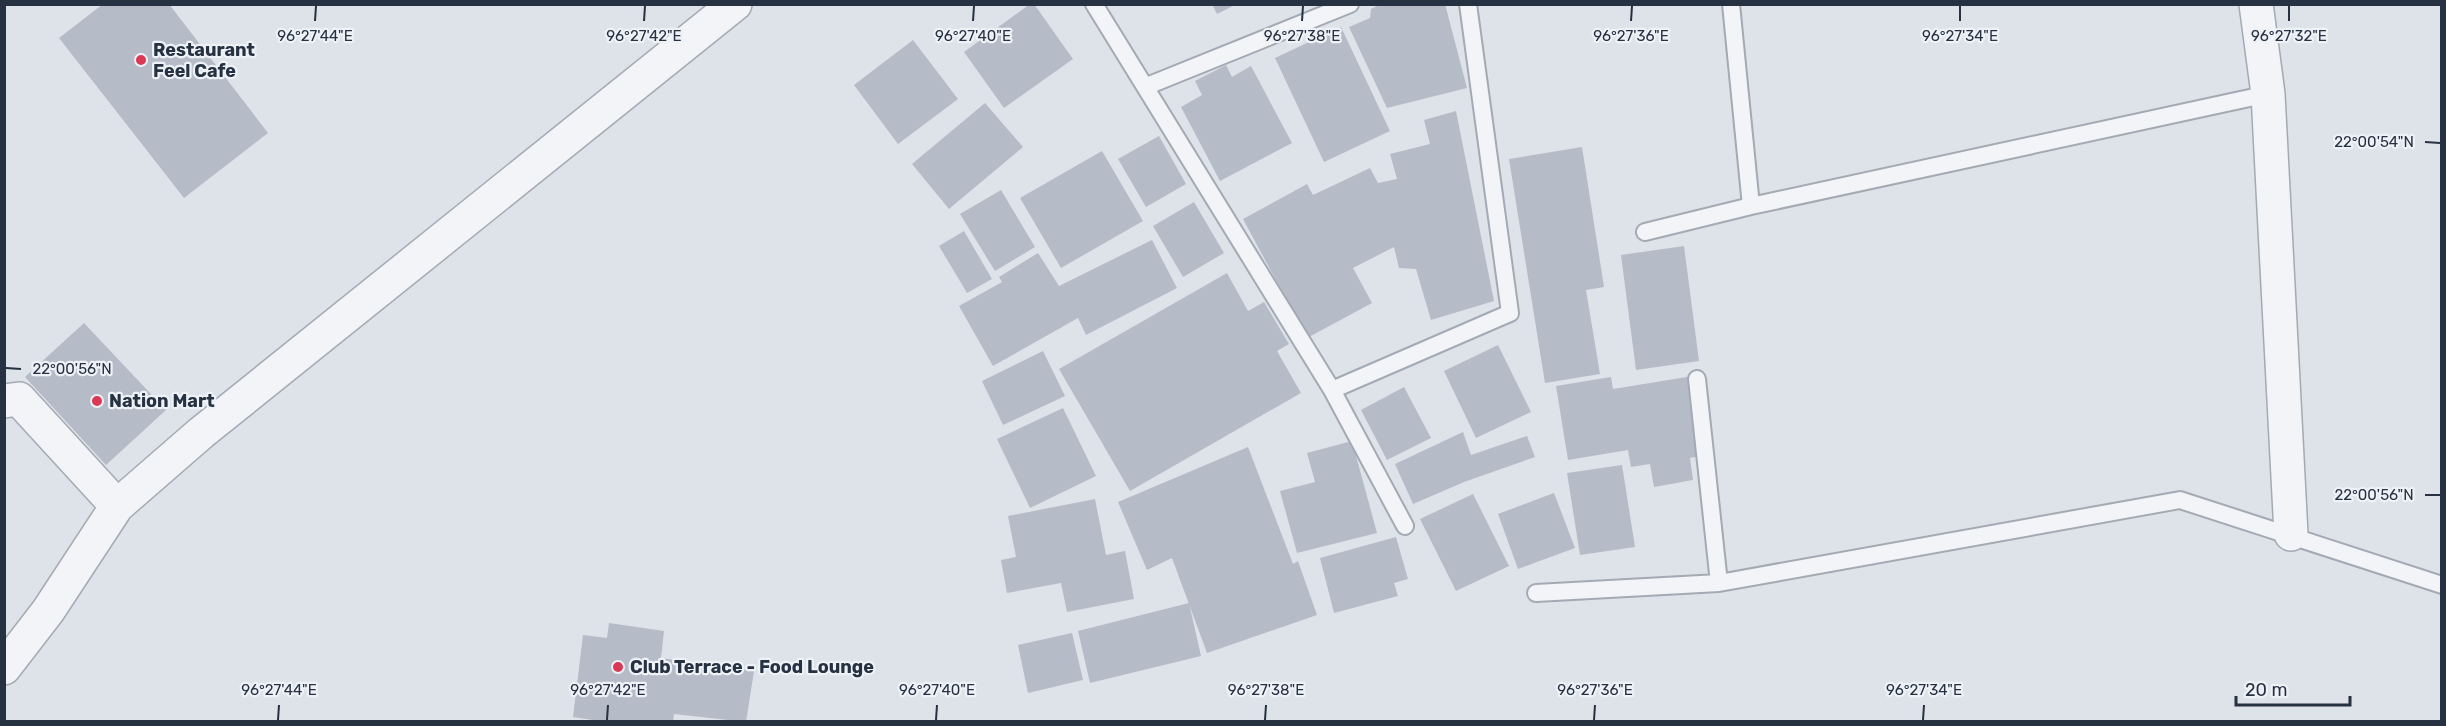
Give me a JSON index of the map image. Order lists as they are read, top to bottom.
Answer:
{
  "places": ["Restaurant Feel Cafe", "Nation Mart", "Club Terrace - Food Lounge"],
  "scale_bar": "20 m",
  "coordinates": [
    "96°27'44\"E",
    "96°27'42\"E",
    "96°27'40\"E",
    "96°27'38\"E",
    "96°27'36\"E",
    "96°27'34\"E",
    "96°27'32\"E",
    "22°00'54\"N",
    "22°00'56\"N"
  ]
}
